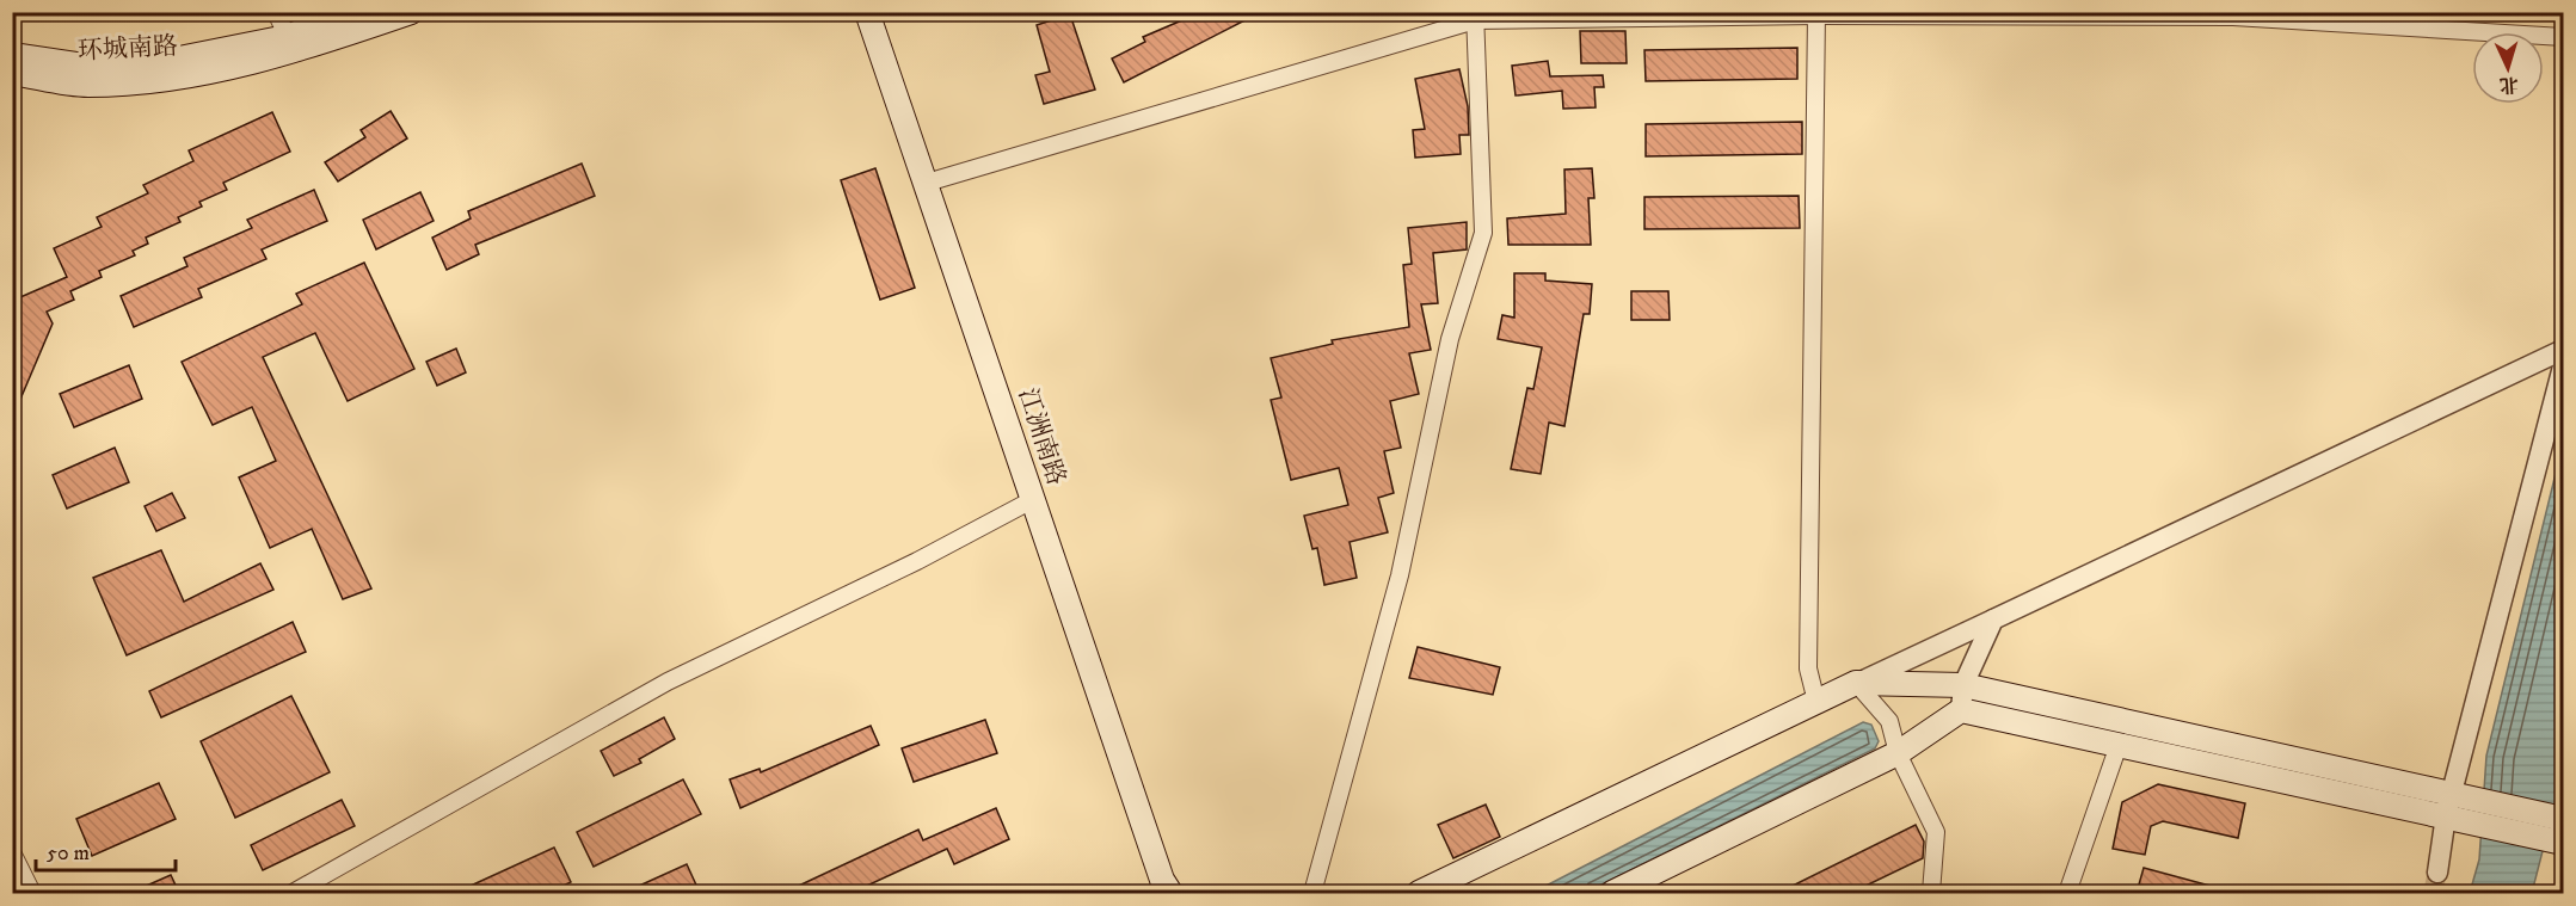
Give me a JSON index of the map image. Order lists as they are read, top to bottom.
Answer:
{
  "streets": {
    "main road": ["环城南路", "江洲南路"]
  },
  "scale_bar": "50 m",
  "north": "bottom"
}
